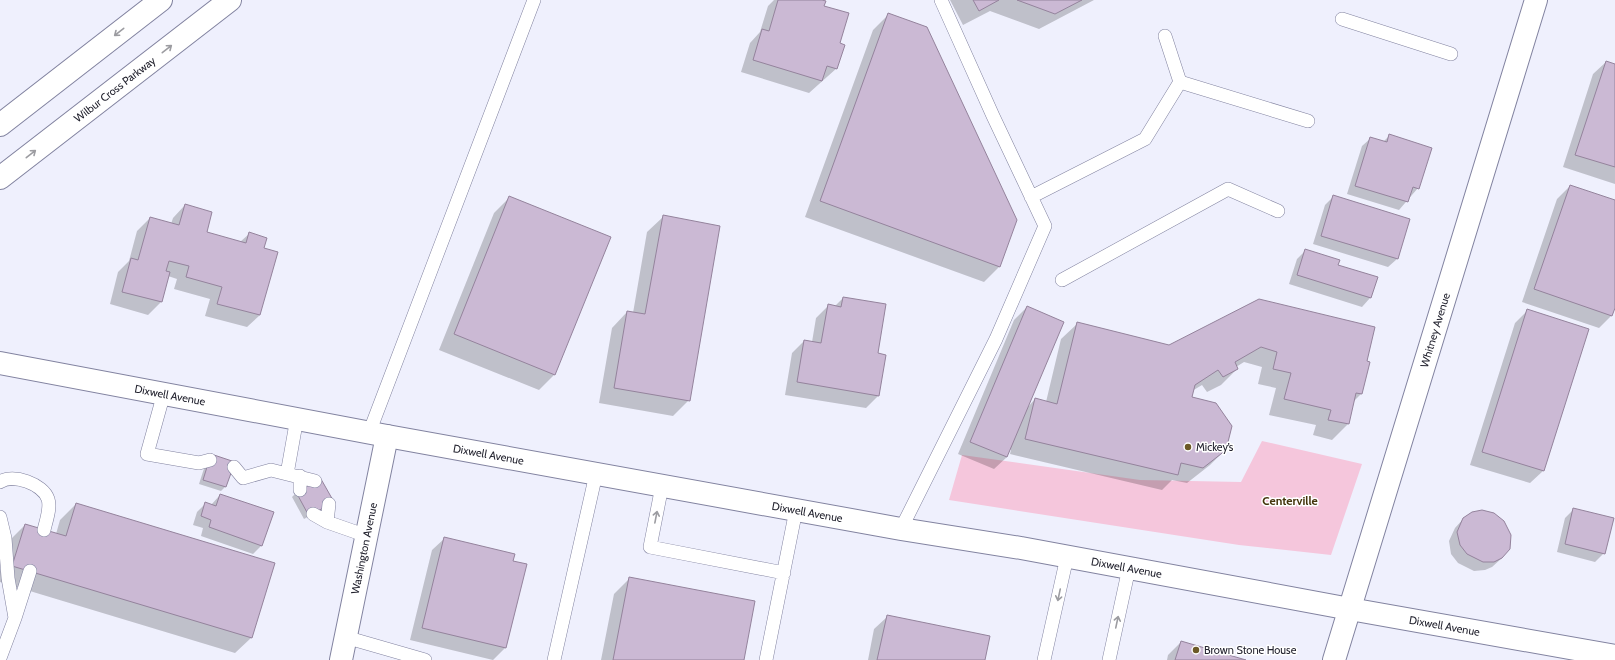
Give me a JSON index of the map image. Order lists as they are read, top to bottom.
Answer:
{
  "streets": {
    "main road": [
      "Wilbur Cross Parkway",
      "Whitney Avenue",
      "Dixwell Avenue",
      "Washington Avenue"
    ]
  },
  "crossings": [
    ["Whitney Avenue", "Dixwell Avenue"],
    ["Dixwell Avenue", "Washington Avenue"]
  ],
  "districts": ["Centerville"],
  "places": ["Mickey’s", "Brown Stone House"]
}
